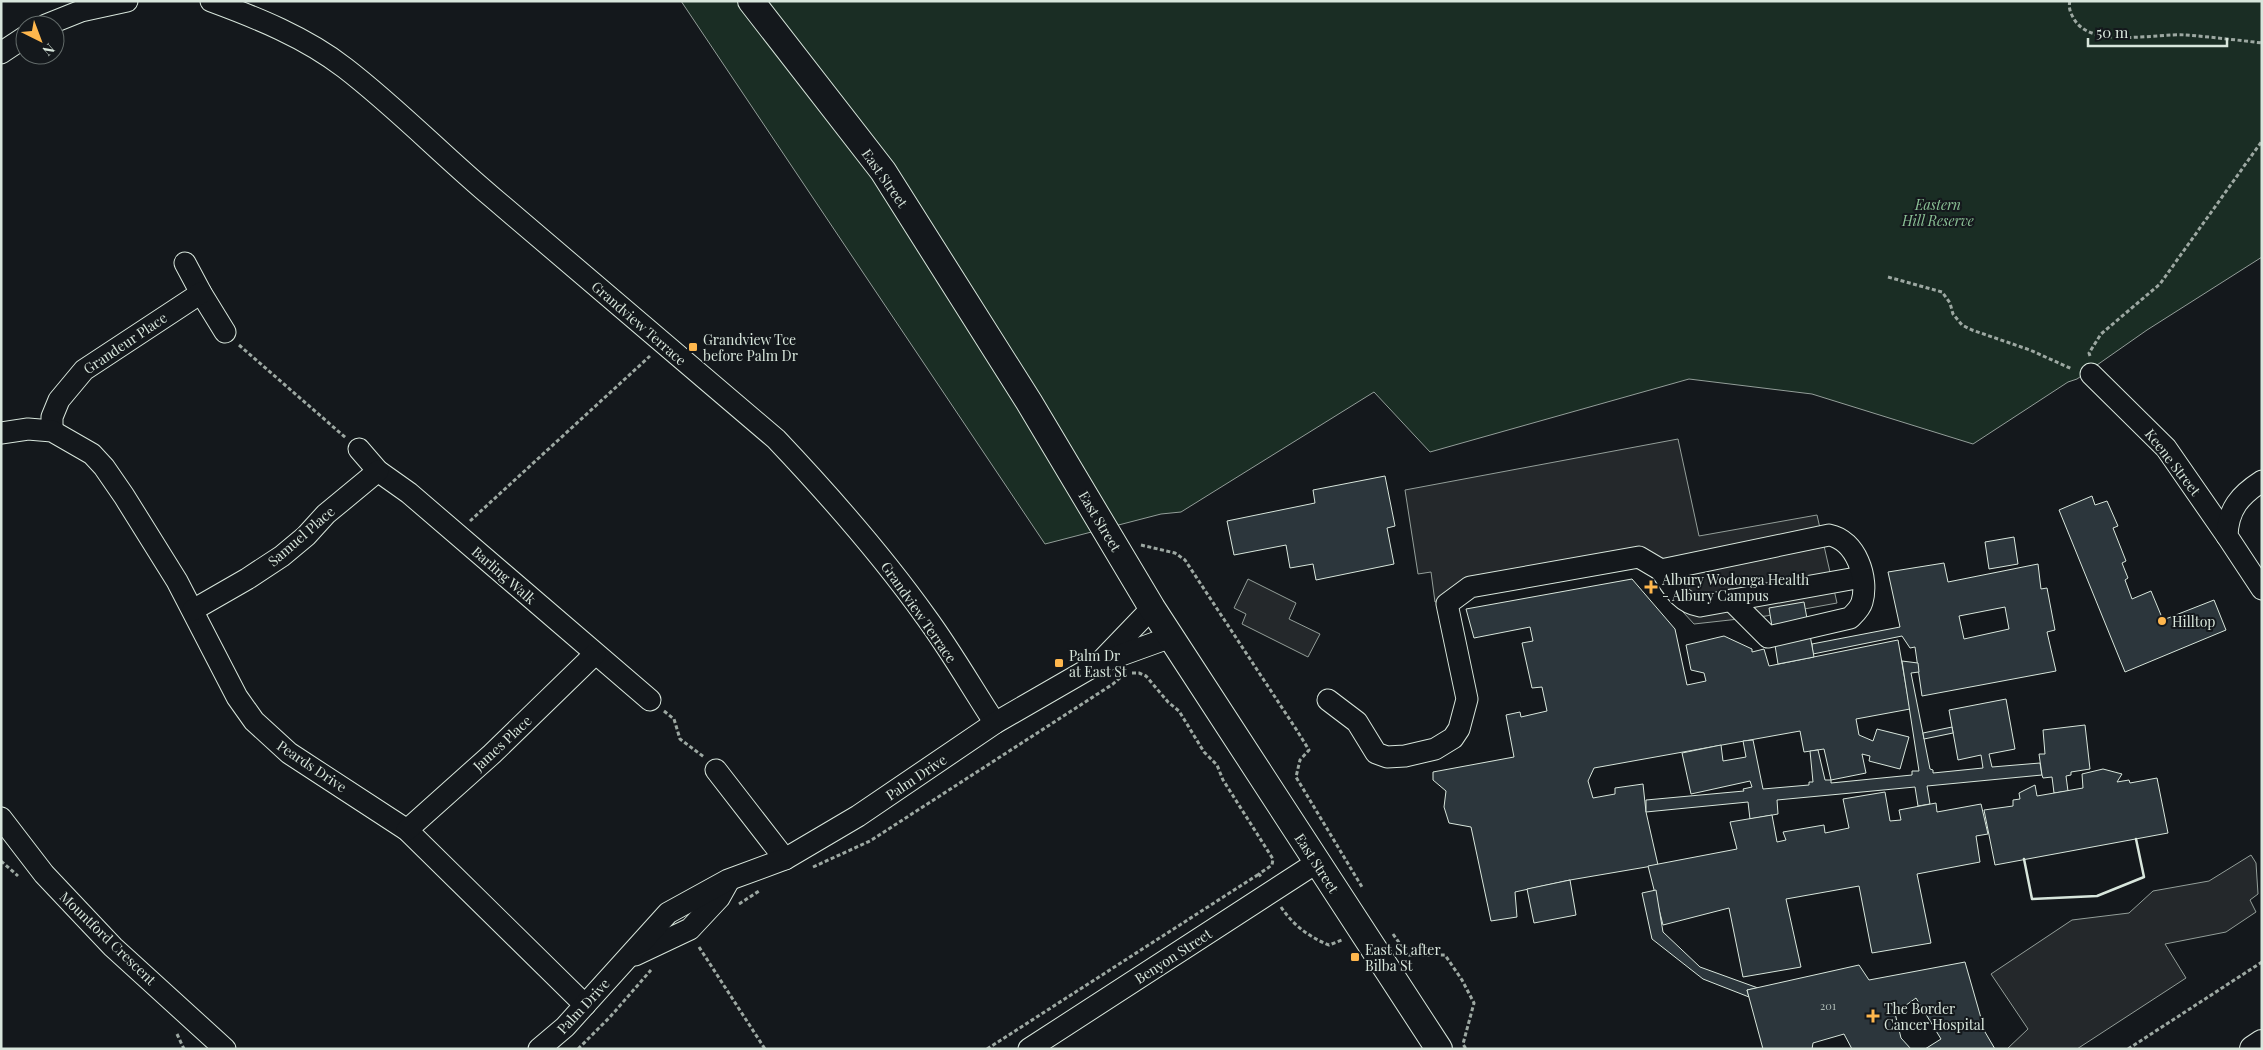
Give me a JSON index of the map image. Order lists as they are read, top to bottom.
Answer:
{
  "streets": {
    "main road": ["East Street"],
    "street": [
      "Grandview Terrace",
      "Grandeur Place",
      "Keene Street",
      "Samuel Place",
      "Barling Walk",
      "James Place",
      "Peards Drive",
      "Palm Drive",
      "Mountford Crescent",
      "Benyon Street"
    ]
  },
  "crossings": [
    ["East Street", "Palm Drive"],
    ["East Street", "Benyon Street"],
    ["Grandview Terrace", "Palm Drive"],
    ["Grandeur Place", "Peards Drive"],
    ["Samuel Place", "Barling Walk"],
    ["Samuel Place", "Peards Drive"],
    ["Barling Walk", "James Place"],
    ["James Place", "Peards Drive"],
    ["Peards Drive", "Palm Drive"]
  ],
  "parks": ["Eastern Hill Reserve"],
  "places": {
    "transit": ["Grandview Tce before Palm Dr", "Palm Dr at East St", "East St after Bilba St"],
    "health": ["Albury Wodonga Health - Albury Campus", "The Border Cancer Hospital"],
    "other": ["Hilltop"]
  },
  "house_numbers": ["201"],
  "scale_bar": "50 m",
  "north": "bottom right"
}
